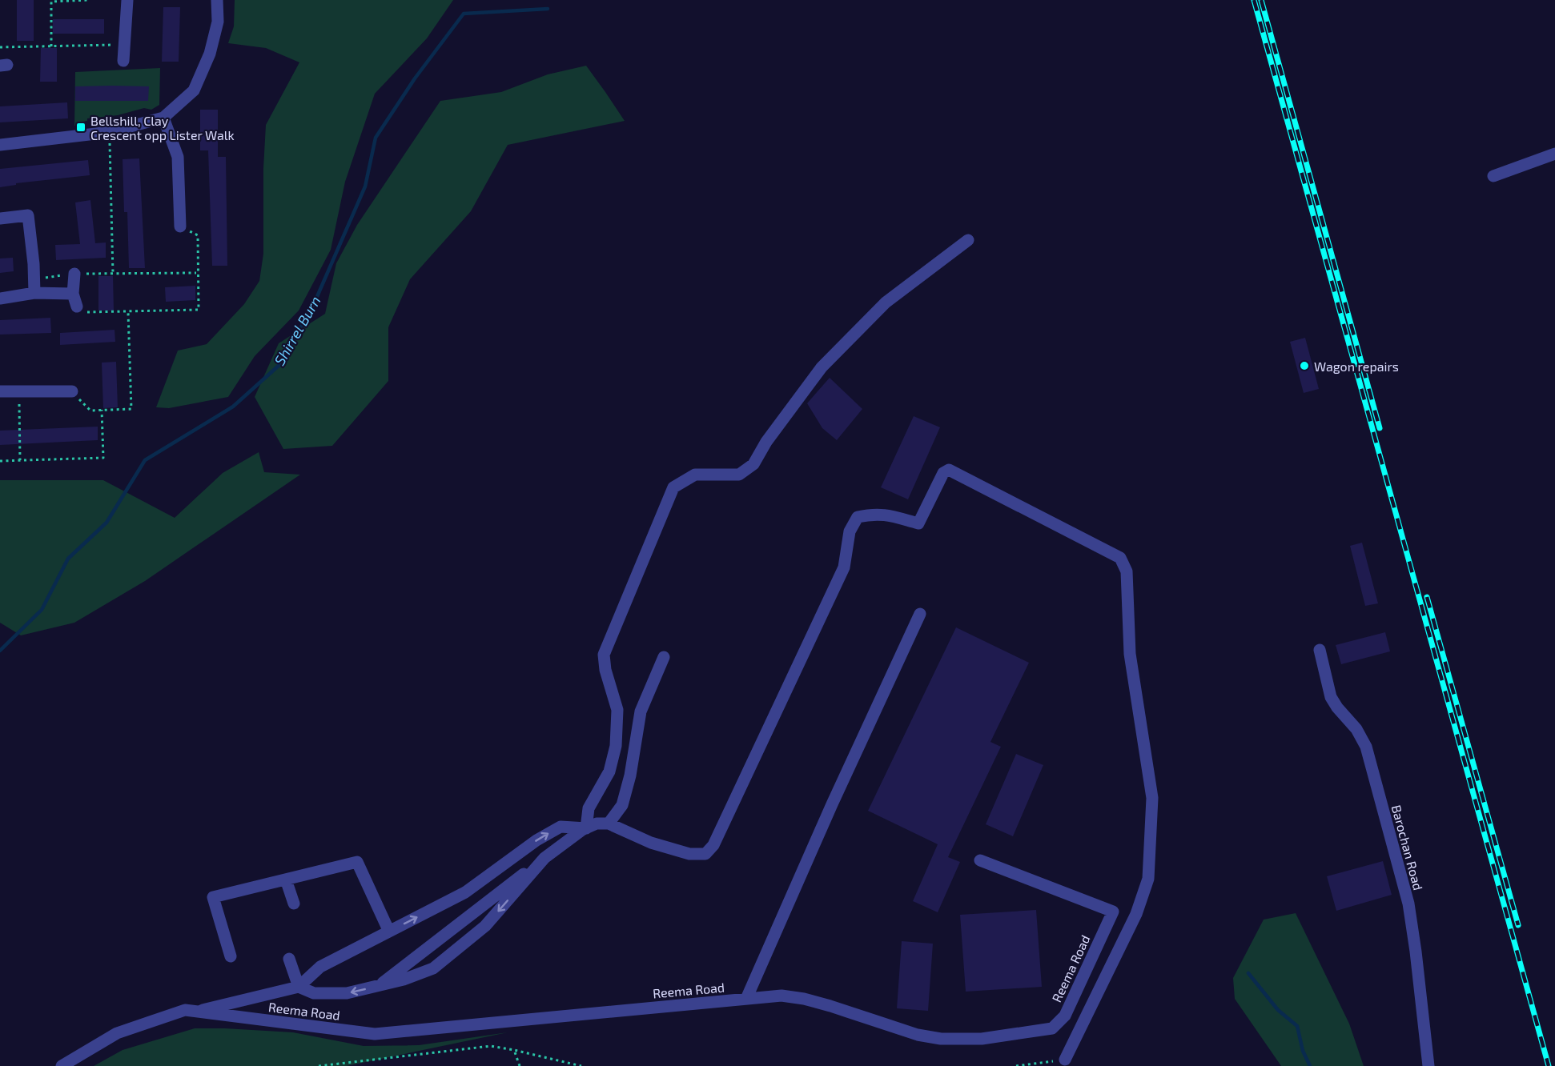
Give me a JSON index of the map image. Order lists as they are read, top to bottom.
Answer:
{
  "streets": {
    "street": ["Barochan Road", "Reema Road"]
  },
  "water": ["Shirrel Burn"],
  "places": {
    "transit": ["Bellshill, Clay Crescent opp Lister Walk"],
    "other": ["Wagon repairs"]
  }
}
